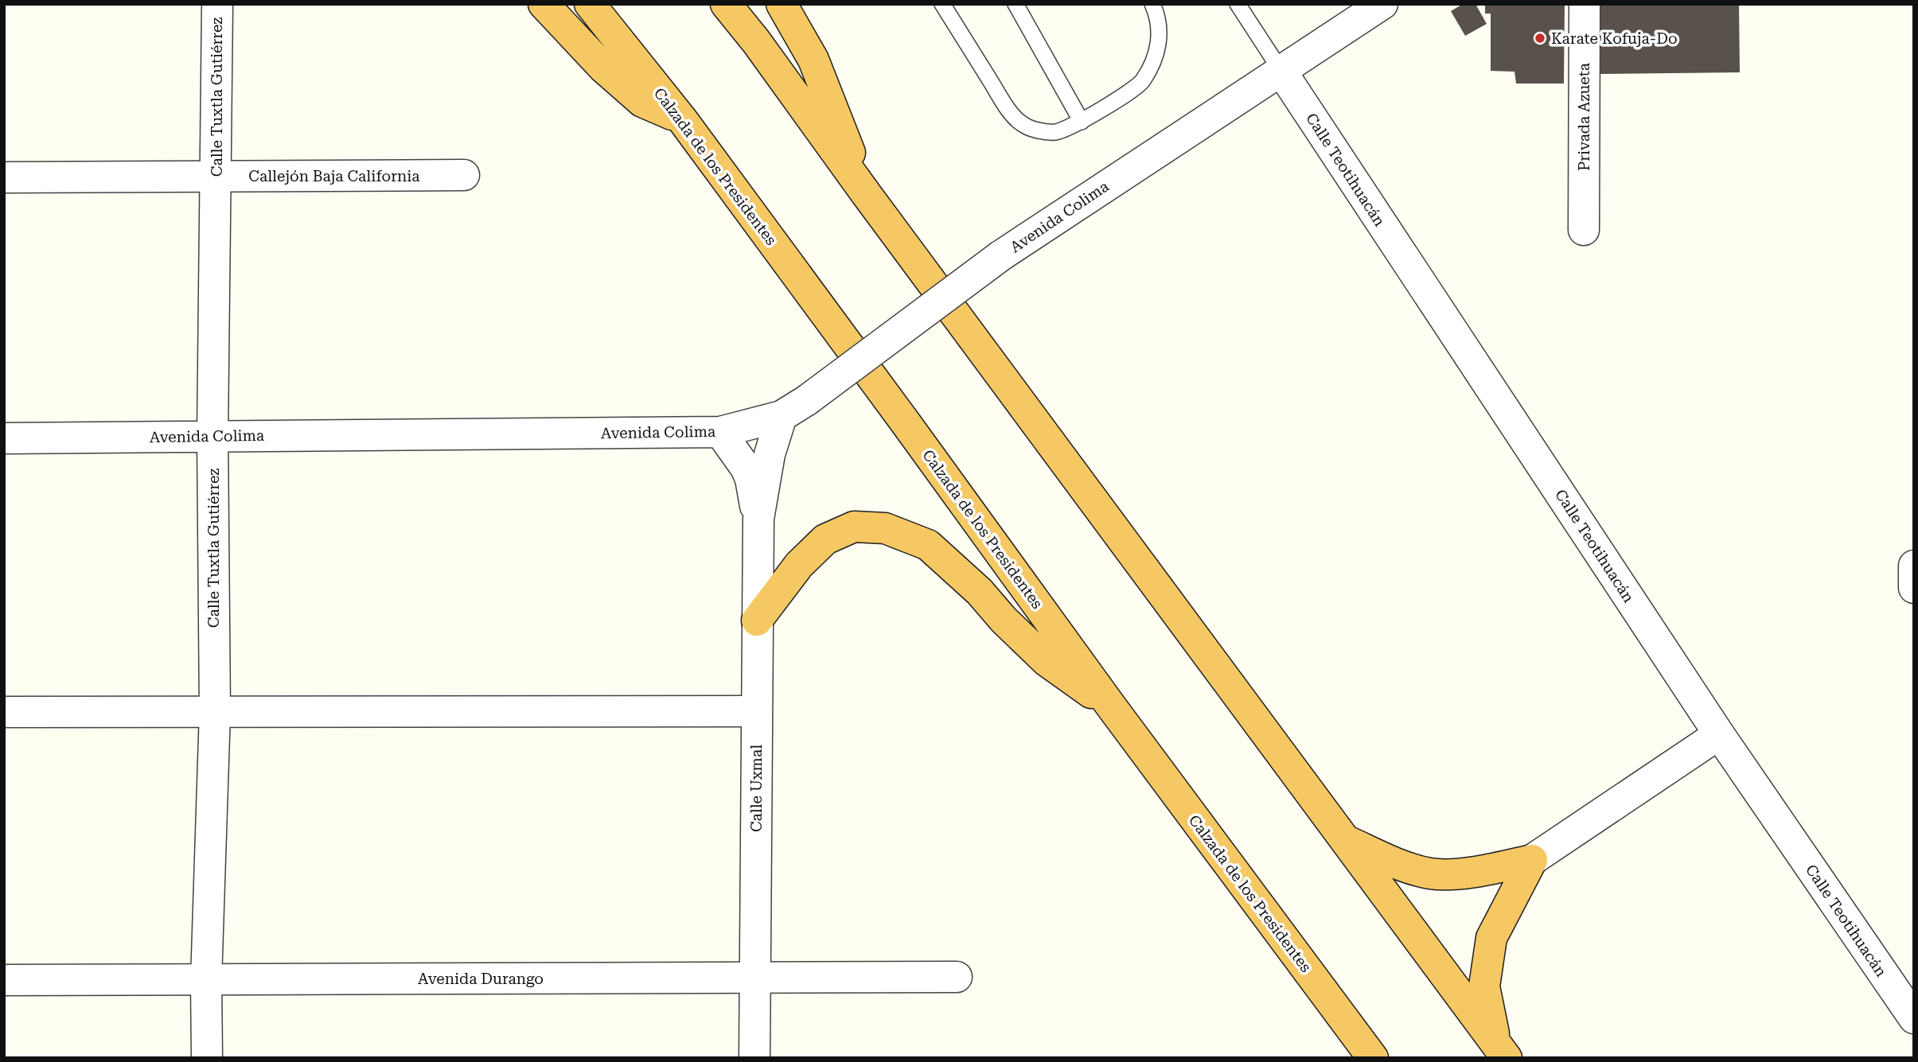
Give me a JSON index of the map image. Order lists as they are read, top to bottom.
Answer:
{
  "streets": {
    "highway": ["Calzada de los Presidentes"],
    "street": [
      "Calle Tuxtla Gutiérrez",
      "Privada Azueta",
      "Calle Teotihuacán",
      "Callejón Baja California",
      "Avenida Colima",
      "Calle Uxmal",
      "Avenida Durango"
    ]
  },
  "crossings": [
    ["Calle Tuxtla Gutiérrez", "Callejón Baja California"],
    ["Calle Tuxtla Gutiérrez", "Avenida Colima"],
    ["Calle Tuxtla Gutiérrez", "Avenida Durango"],
    ["Calle Teotihuacán", "Avenida Colima"],
    ["Avenida Colima", "Calle Uxmal"],
    ["Calle Uxmal", "Avenida Durango"]
  ],
  "places": ["Karate Kofuja-Do"]
}
